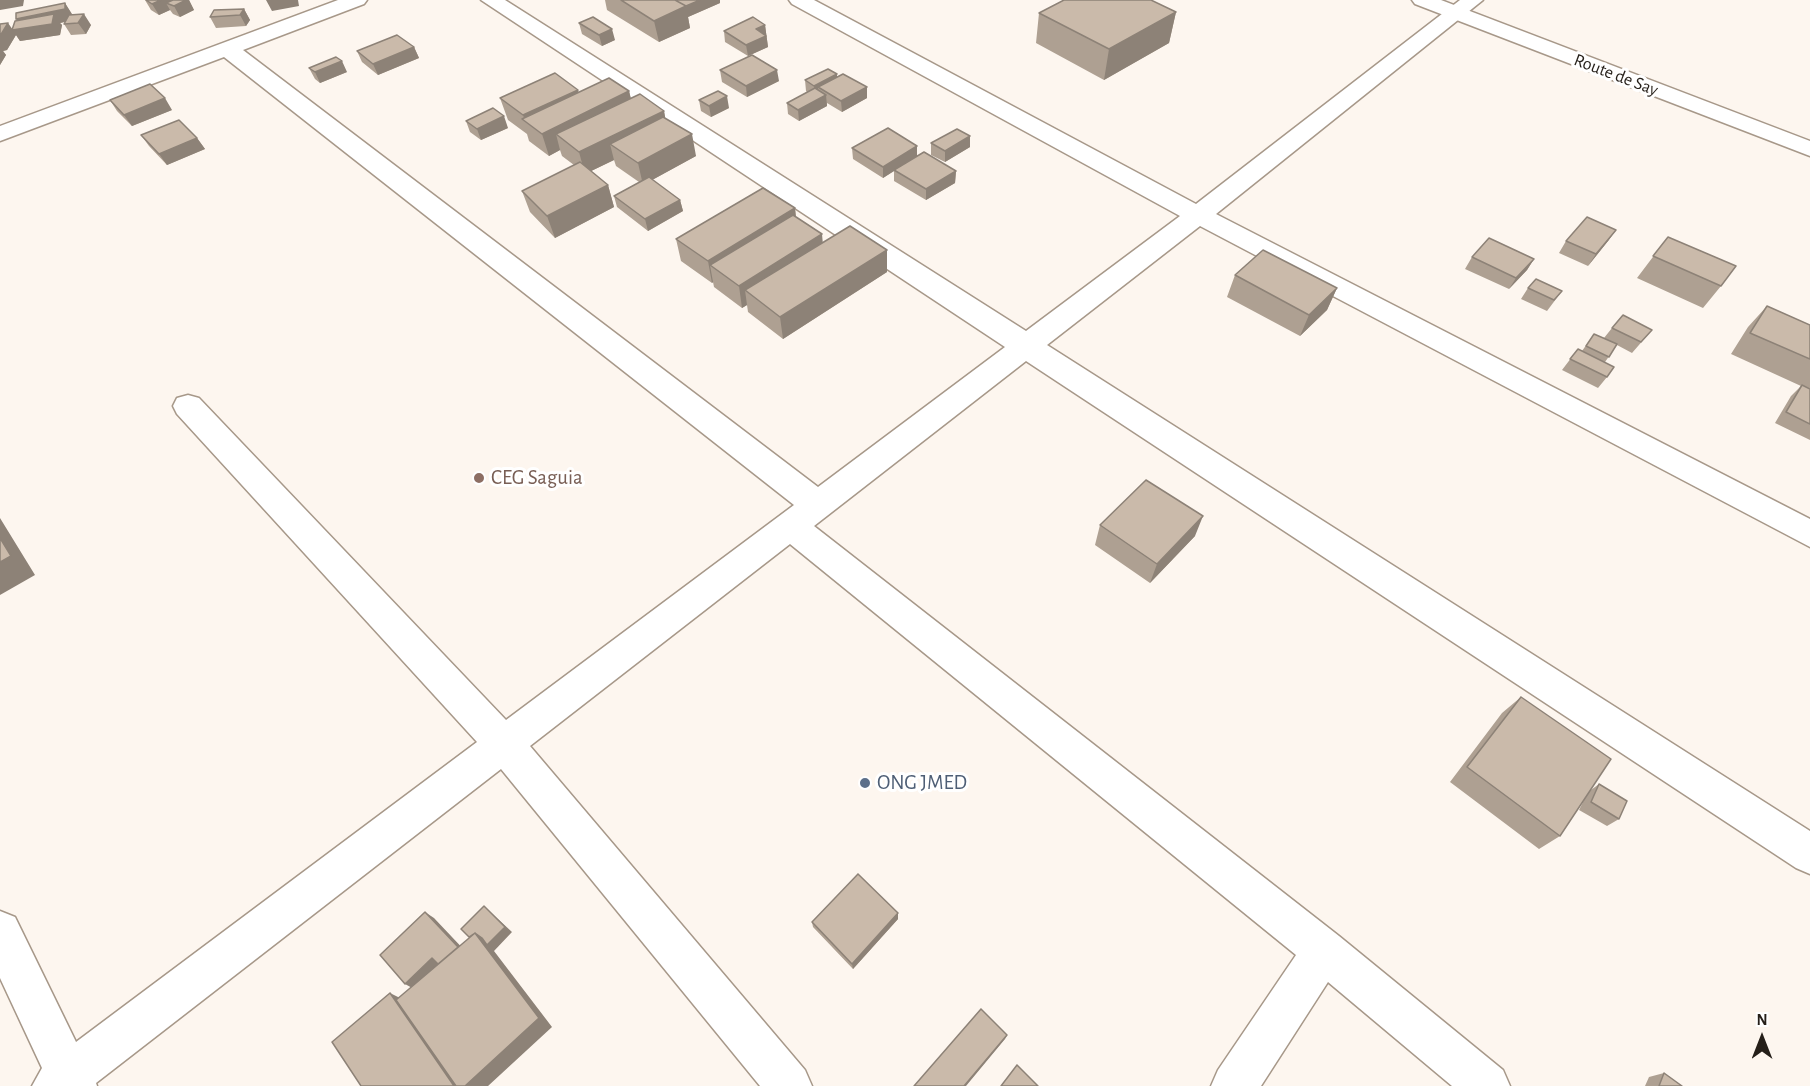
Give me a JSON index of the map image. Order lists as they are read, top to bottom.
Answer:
{
  "streets": {
    "street": ["Route de Say"]
  },
  "places": ["CEG Saguia", "ONG JMED"],
  "north": "top"
}
